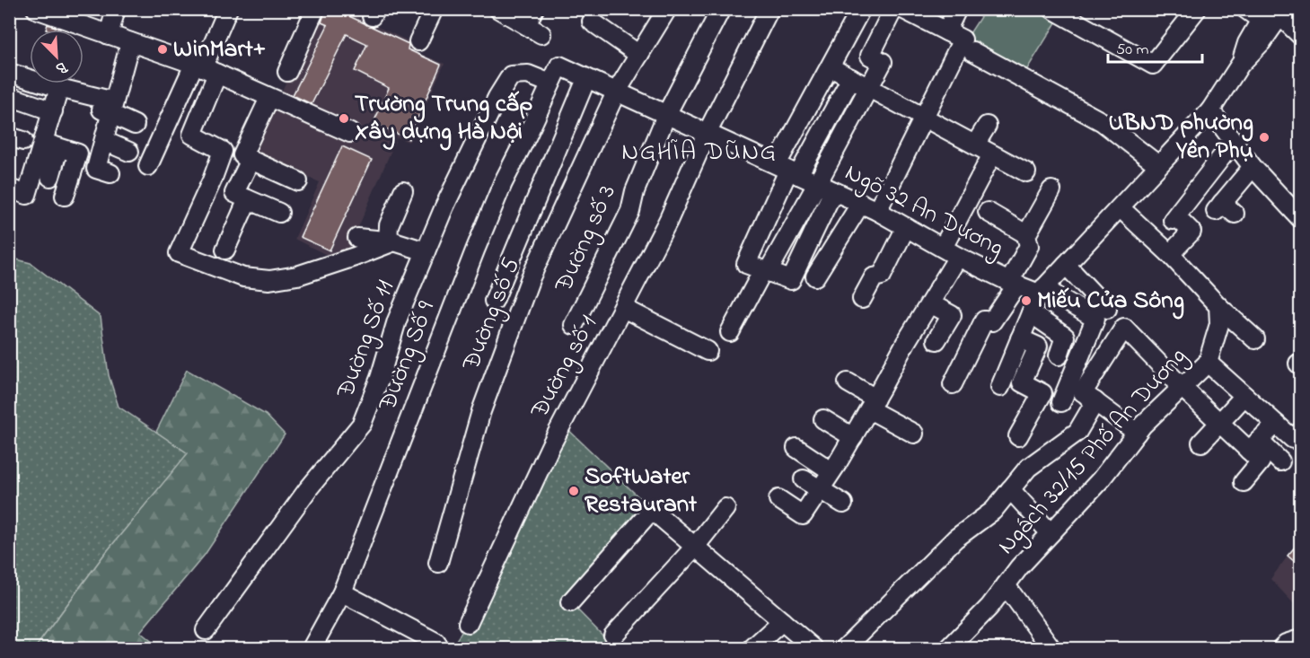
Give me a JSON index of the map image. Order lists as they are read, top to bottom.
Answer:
{
  "streets": {
    "street": [
      "Ngõ 32 An Dương",
      "Đường số 3",
      "Đường số 5",
      "Đường Số 11",
      "Đường Số 9",
      "Đường số 1",
      "Ngách 32/15 Phố An Dương"
    ]
  },
  "crossings": [
    ["Ngõ 32 An Dương", "Đường số 3"],
    ["Ngõ 32 An Dương", "Đường số 5"],
    ["Ngõ 32 An Dương", "Đường Số 9"],
    ["Ngõ 32 An Dương", "Đường số 1"],
    ["Đường Số 11", "Đường Số 9"]
  ],
  "districts": ["NGHĨA DŨNG"],
  "places": [
    "WinMart+",
    "Trường Trung cấp Xây dựng Hà Nội",
    "UBND phường Yên Phụ",
    "Miếu Cửa Sông",
    "SoftWater Restaurant"
  ],
  "scale_bar": "50 m",
  "north": "bottom right"
}
